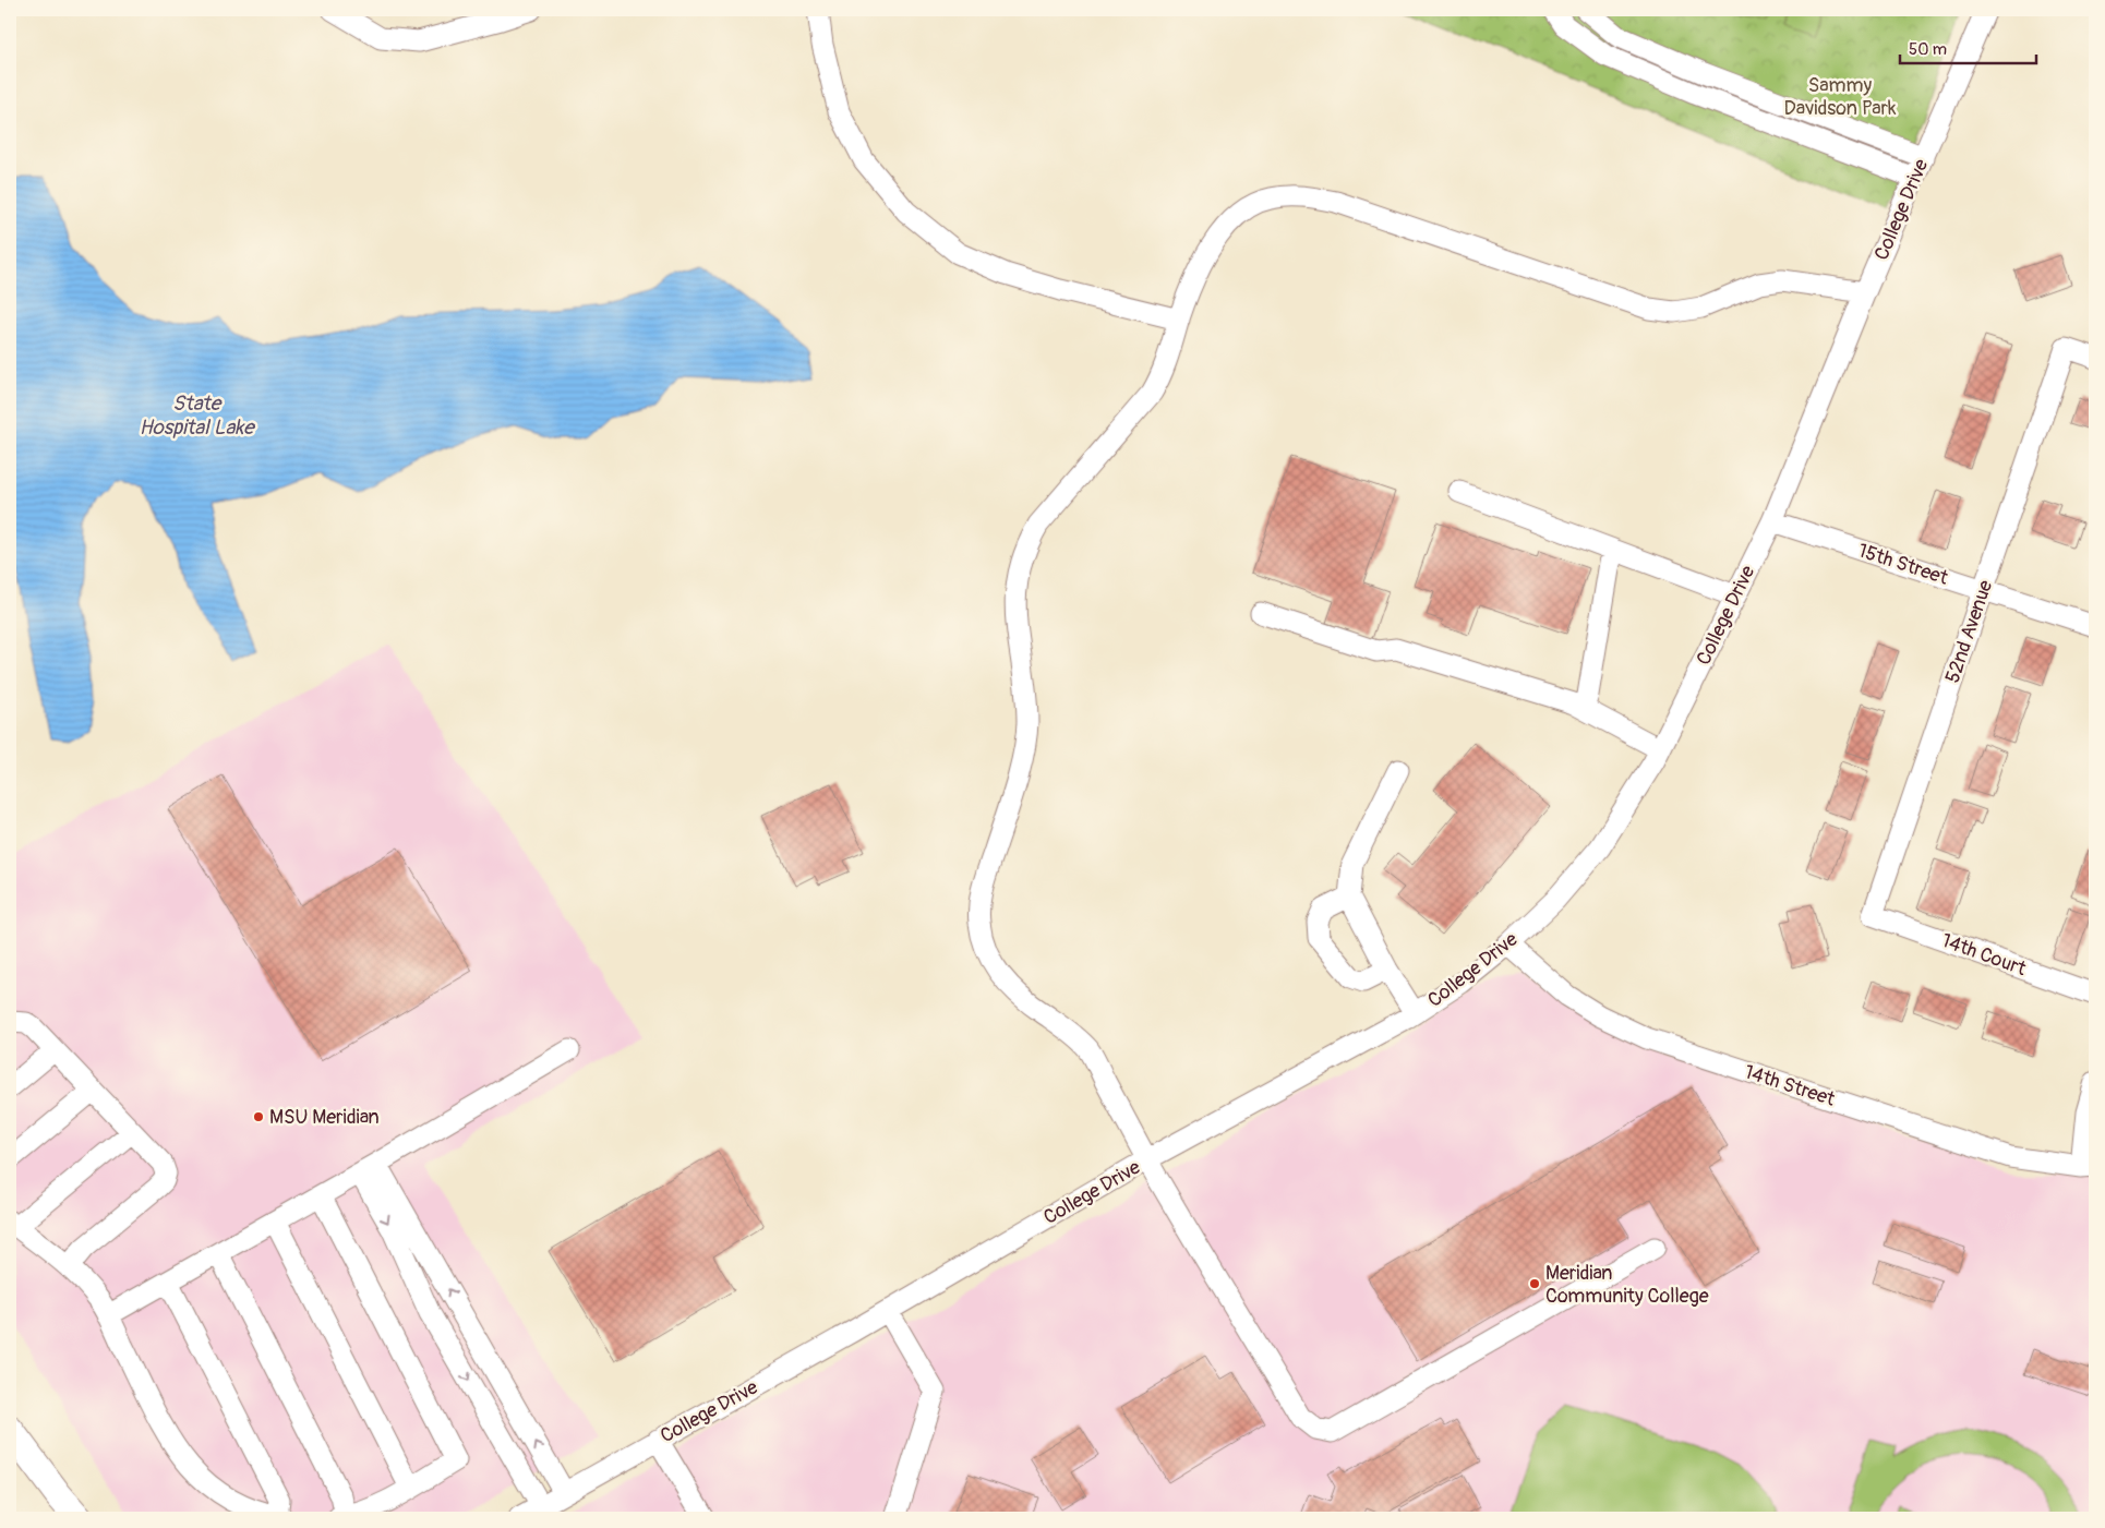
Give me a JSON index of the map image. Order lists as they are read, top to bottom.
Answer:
{
  "streets": {
    "street": [
      "College Drive",
      "15th Street",
      "52nd Avenue",
      "14th Court",
      "14th Street"
    ]
  },
  "crossings": [
    ["College Drive", "15th Street"],
    ["College Drive", "14th Street"],
    ["15th Street", "52nd Avenue"],
    ["52nd Avenue", "14th Court"]
  ],
  "water": ["State Hospital Lake"],
  "parks": ["Sammy Davidson Park"],
  "places": ["MSU Meridian", "Meridian Community College"],
  "scale_bar": "50 m"
}
